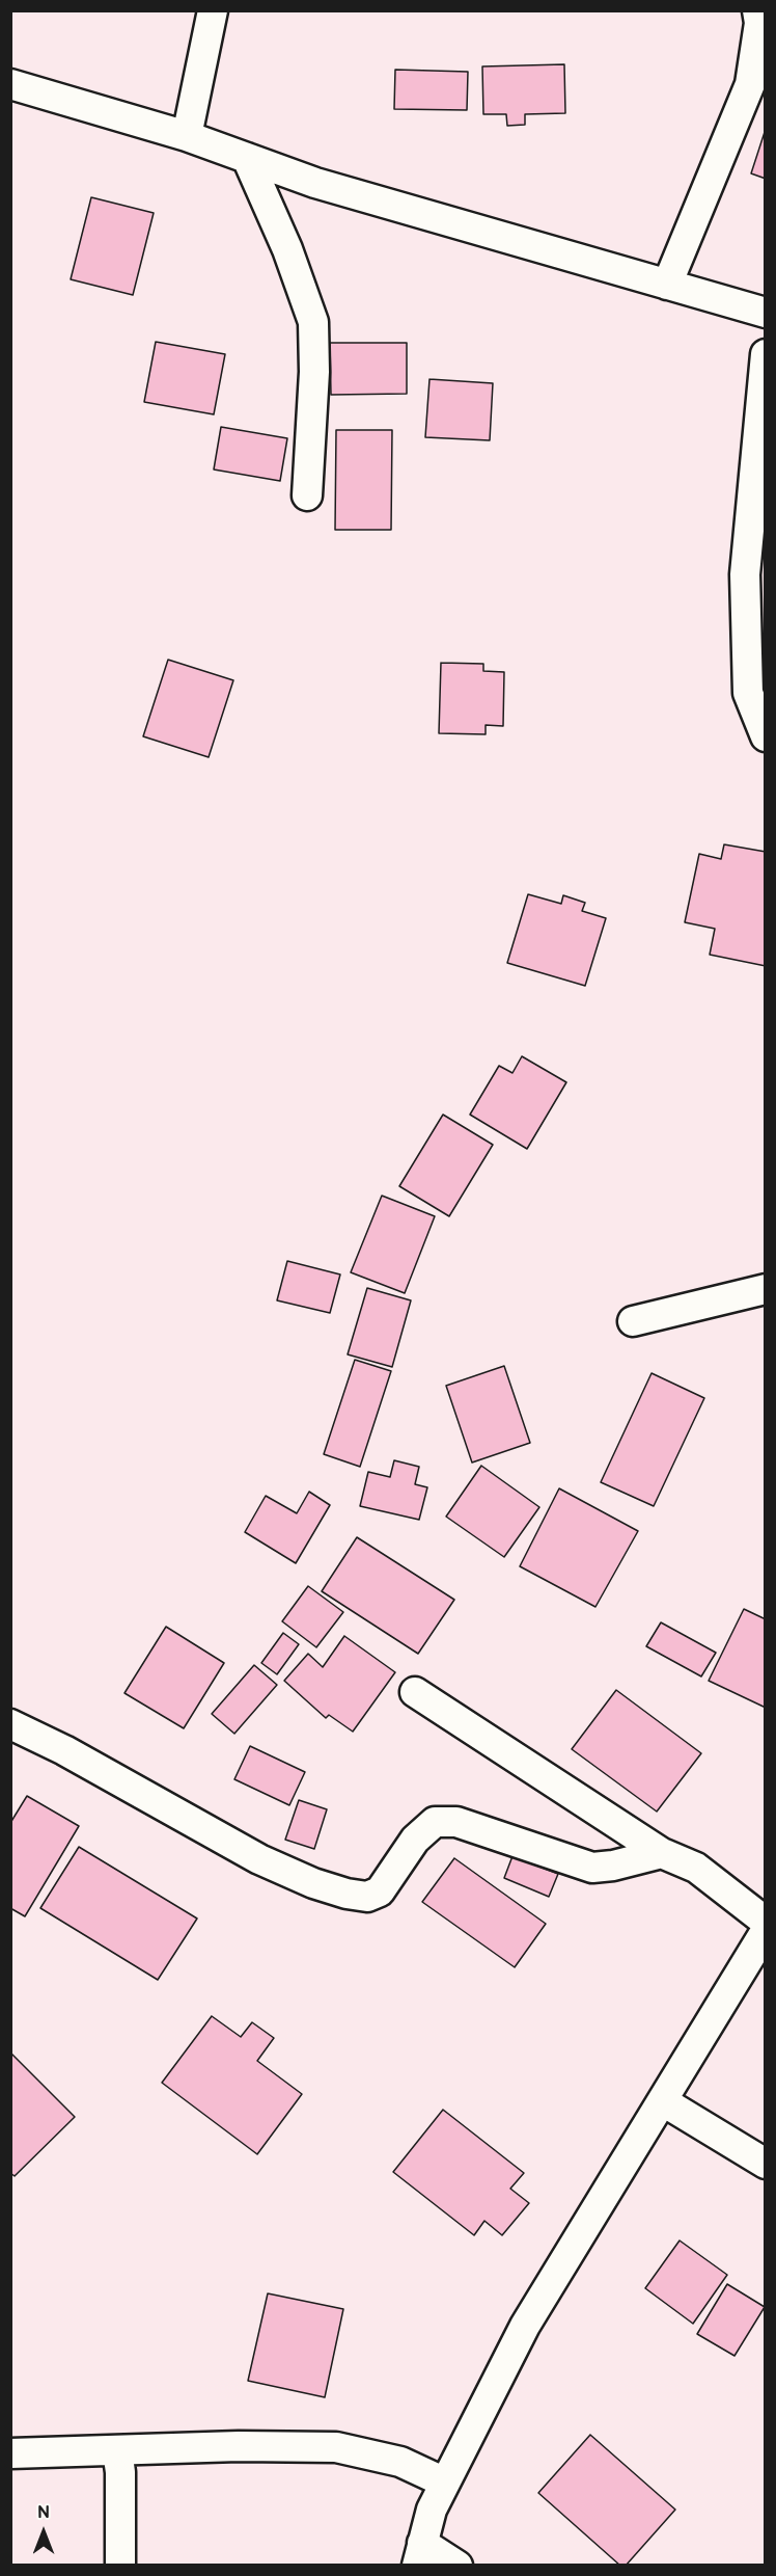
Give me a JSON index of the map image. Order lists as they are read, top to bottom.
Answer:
{
  "north": "top"
}
